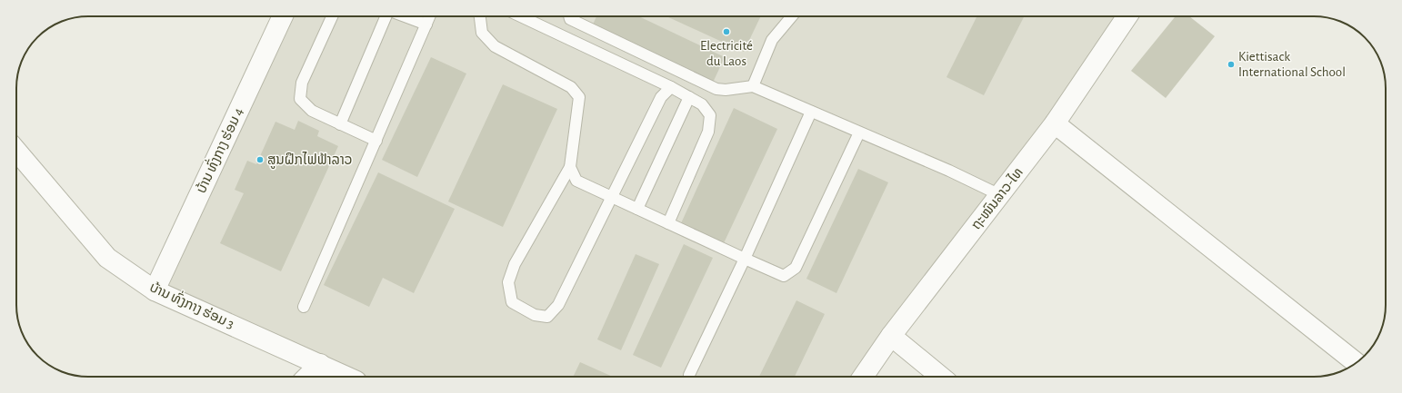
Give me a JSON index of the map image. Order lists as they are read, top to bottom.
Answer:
{
  "streets": {
    "street": ["ບ້ານ ທົ່ງກາງ ຮ່ອມ 4", "ຖະໜົນລາວ-ໄທ", "ບ້ານ ທົ່ງກາງ ຮ່ອມ 3"]
  },
  "crossings": [
    ["ບ້ານ ທົ່ງກາງ ຮ່ອມ 4", "ບ້ານ ທົ່ງກາງ ຮ່ອມ 3"]
  ],
  "places": ["Electricité du Laos", "Kiettisack International School", "ສູນຝຶກໄຟຟ້າລາວ"]
}
